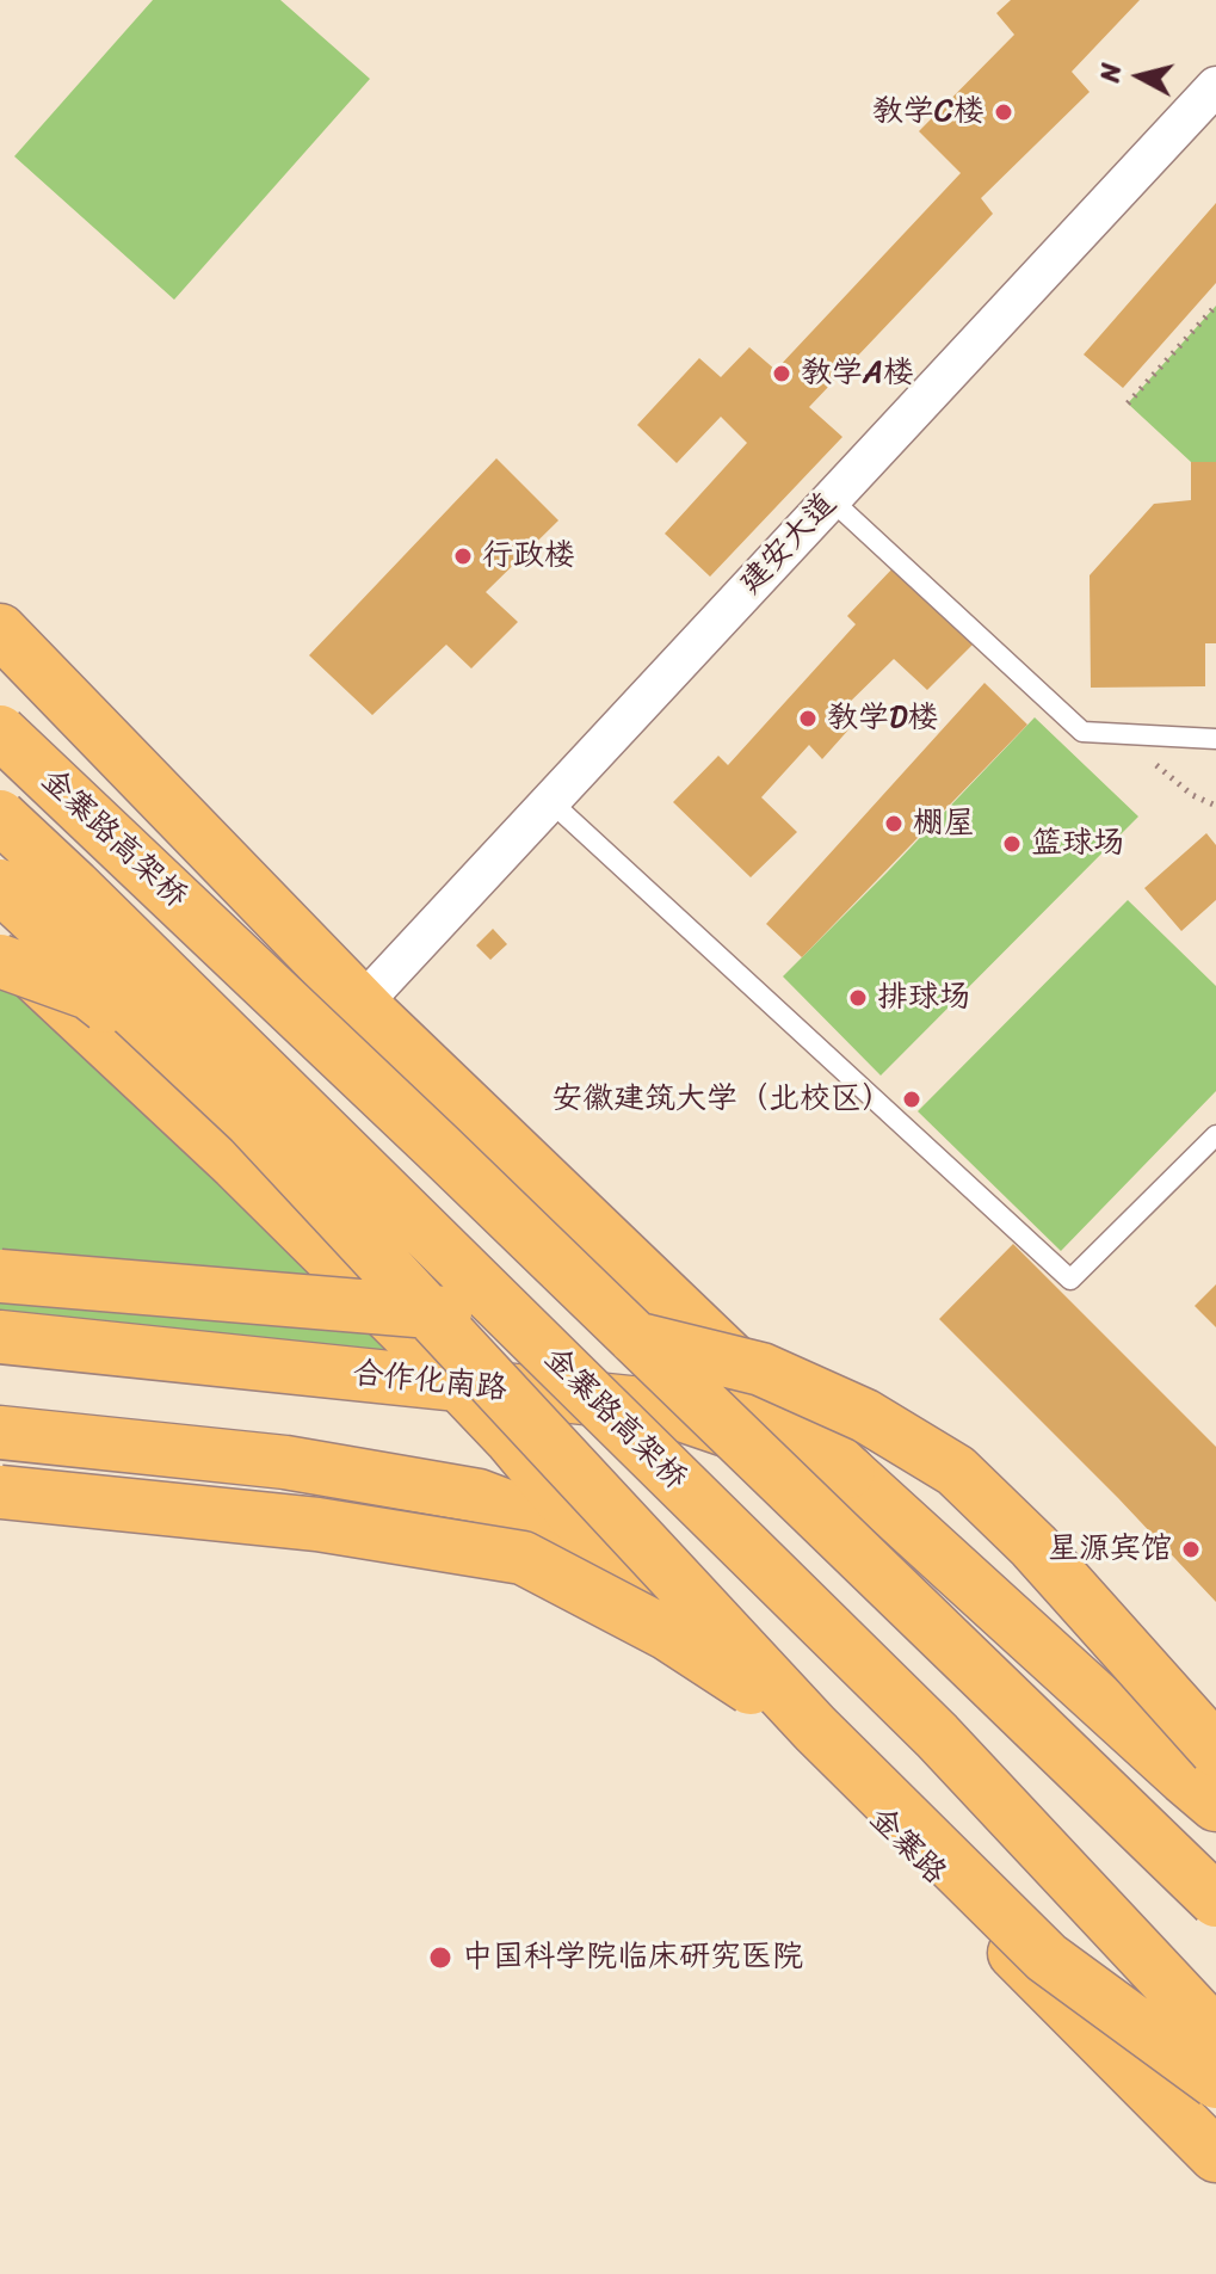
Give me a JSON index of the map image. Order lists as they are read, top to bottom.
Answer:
{
  "streets": {
    "main road": ["金寨路高架桥", "合作化南路", "金寨路"],
    "street": ["建安大道"]
  },
  "crossings": [
    ["合作化南路", "金寨路"]
  ],
  "places": [
    "教学C楼",
    "教学A楼",
    "行政楼",
    "教学D楼",
    "棚屋",
    "篮球场",
    "排球场",
    "安徽建筑大学（北校区）",
    "星源宾馆",
    "中国科学院临床研究医院"
  ],
  "north": "left"
}
